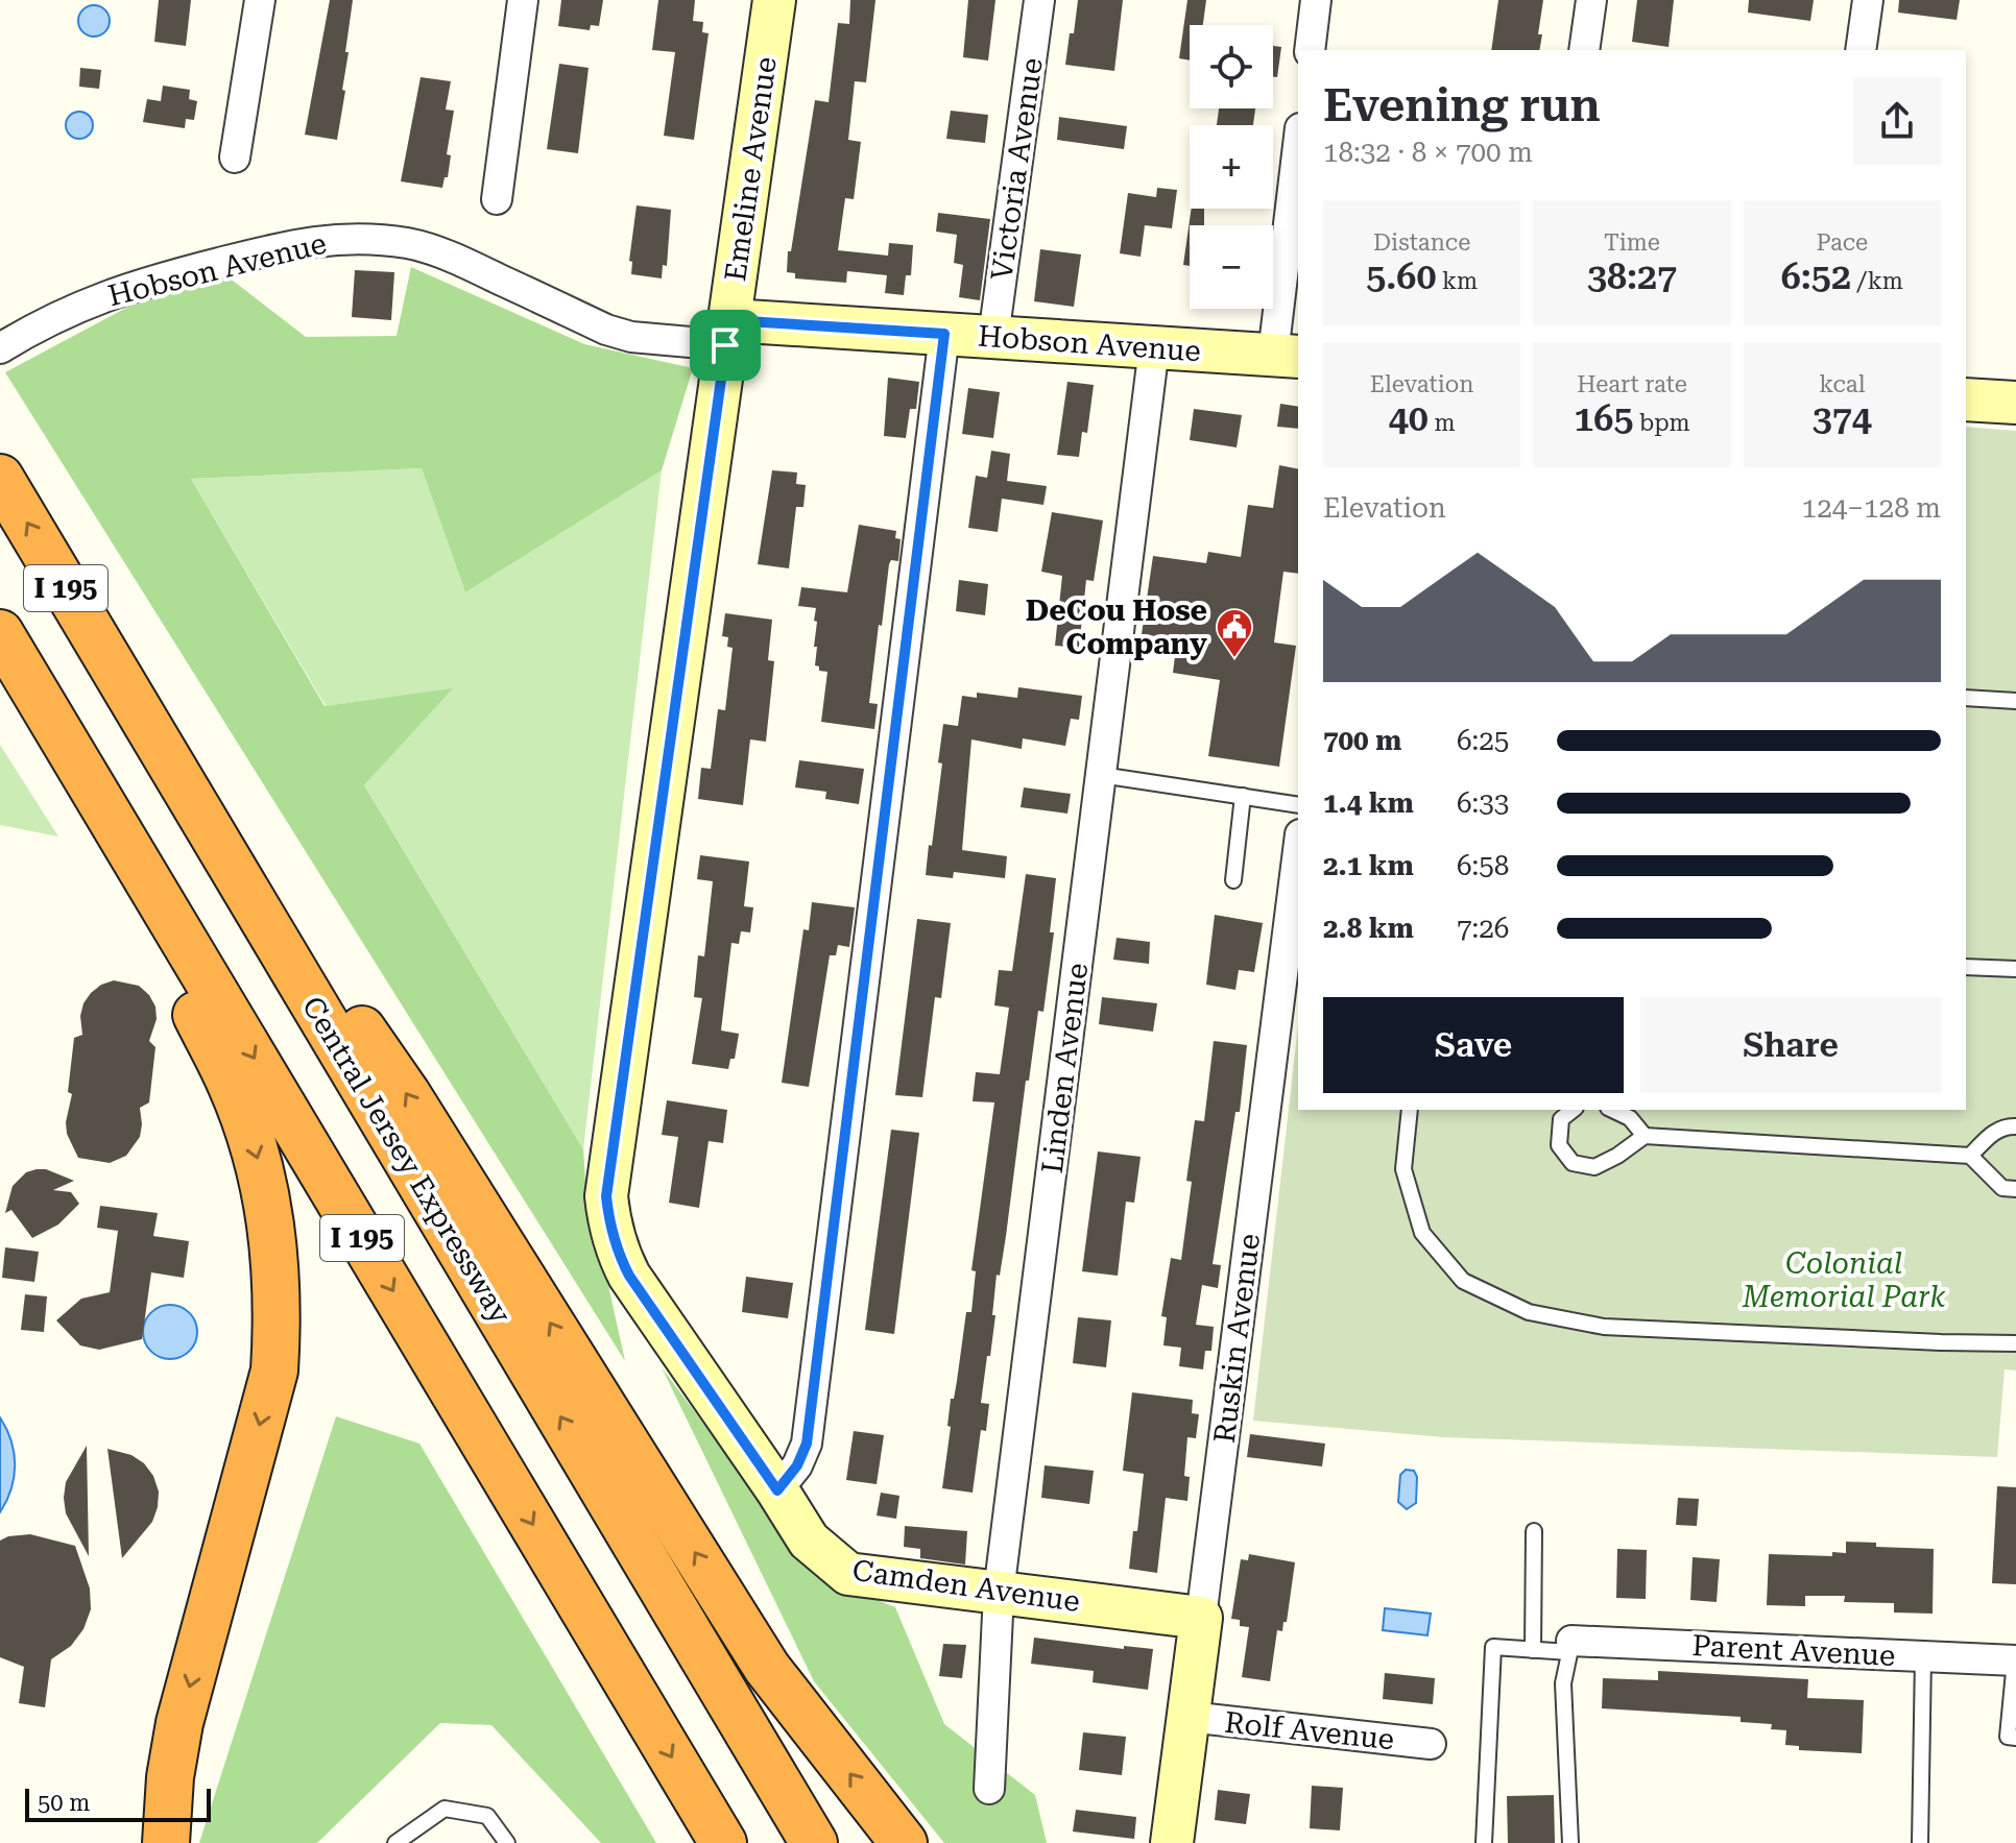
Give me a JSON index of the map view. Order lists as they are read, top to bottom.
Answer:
{
  "streets": {
    "highway": ["I 195", "Central Jersey Expressway"],
    "street": [
      "Emeline Avenue",
      "Victoria Avenue",
      "Hobson Avenue",
      "Linden Avenue",
      "Ruskin Avenue",
      "Camden Avenue",
      "Parent Avenue",
      "Rolf Avenue"
    ]
  },
  "crossings": [
    ["Emeline Avenue", "Hobson Avenue"],
    ["Emeline Avenue", "Camden Avenue"],
    ["Victoria Avenue", "Hobson Avenue"],
    ["Hobson Avenue", "Linden Avenue"],
    ["Linden Avenue", "Camden Avenue"],
    ["Ruskin Avenue", "Camden Avenue"],
    ["Ruskin Avenue", "Rolf Avenue"]
  ],
  "parks": ["Colonial Memorial Park"],
  "places": {
    "public building": ["DeCou Hose Company"]
  },
  "scale_bar": "50 m",
  "page": {
    "map_buttons": ["+", "−"],
    "heading": ["Evening run", "18:32 · 8 × 700 m"],
    "stats": [
      ["Distance", "5.60 km"],
      ["Time", "38:27"],
      ["Pace", "6:52 /km"],
      ["Elevation", "40 m"],
      ["Heart rate", "165 bpm"],
      ["kcal", "374"]
    ],
    "chart": ["Elevation", "124–128 m"],
    "list": [
      {
        "name": "700 m",
        "note": "6:25"
      },
      {
        "name": "1.4 km",
        "note": "6:33"
      },
      {
        "name": "2.1 km",
        "note": "6:58"
      },
      {
        "name": "2.8 km",
        "note": "7:26"
      }
    ],
    "buttons": ["Save", "Share"],
    "scale": "50 m"
  }
}
